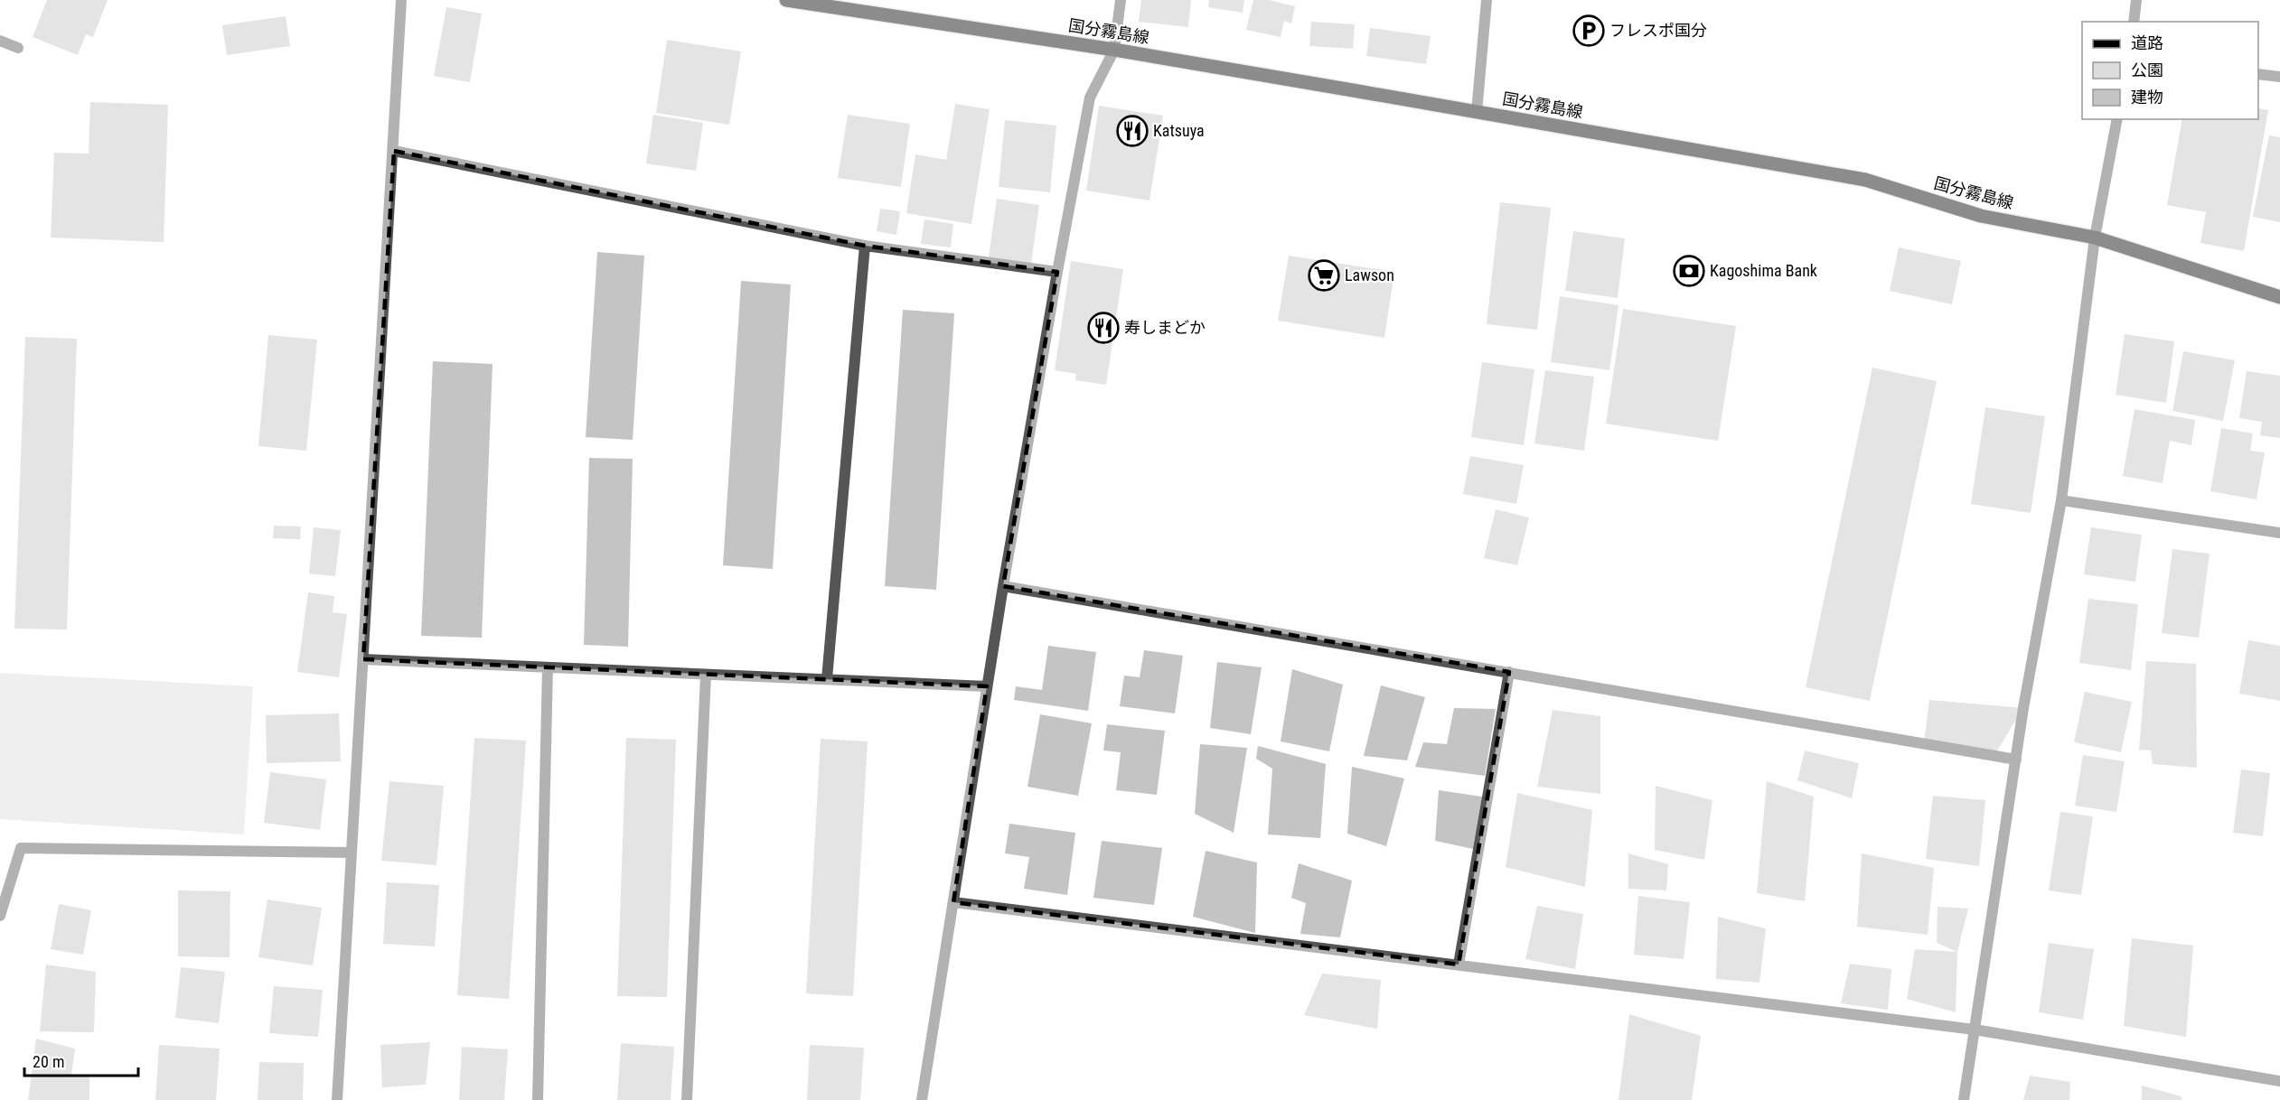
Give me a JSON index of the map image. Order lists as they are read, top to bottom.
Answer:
{
  "streets": {
    "main road": ["国分霧島線"]
  },
  "places": {
    "parking": ["フレスポ国分"],
    "restaurant": ["Katsuya", "寿しまどか"],
    "bank": ["Kagoshima Bank"],
    "supermarket": ["Lawson"]
  },
  "legend": ["道路", "公園", "建物"],
  "scale_bar": "20 m"
}
